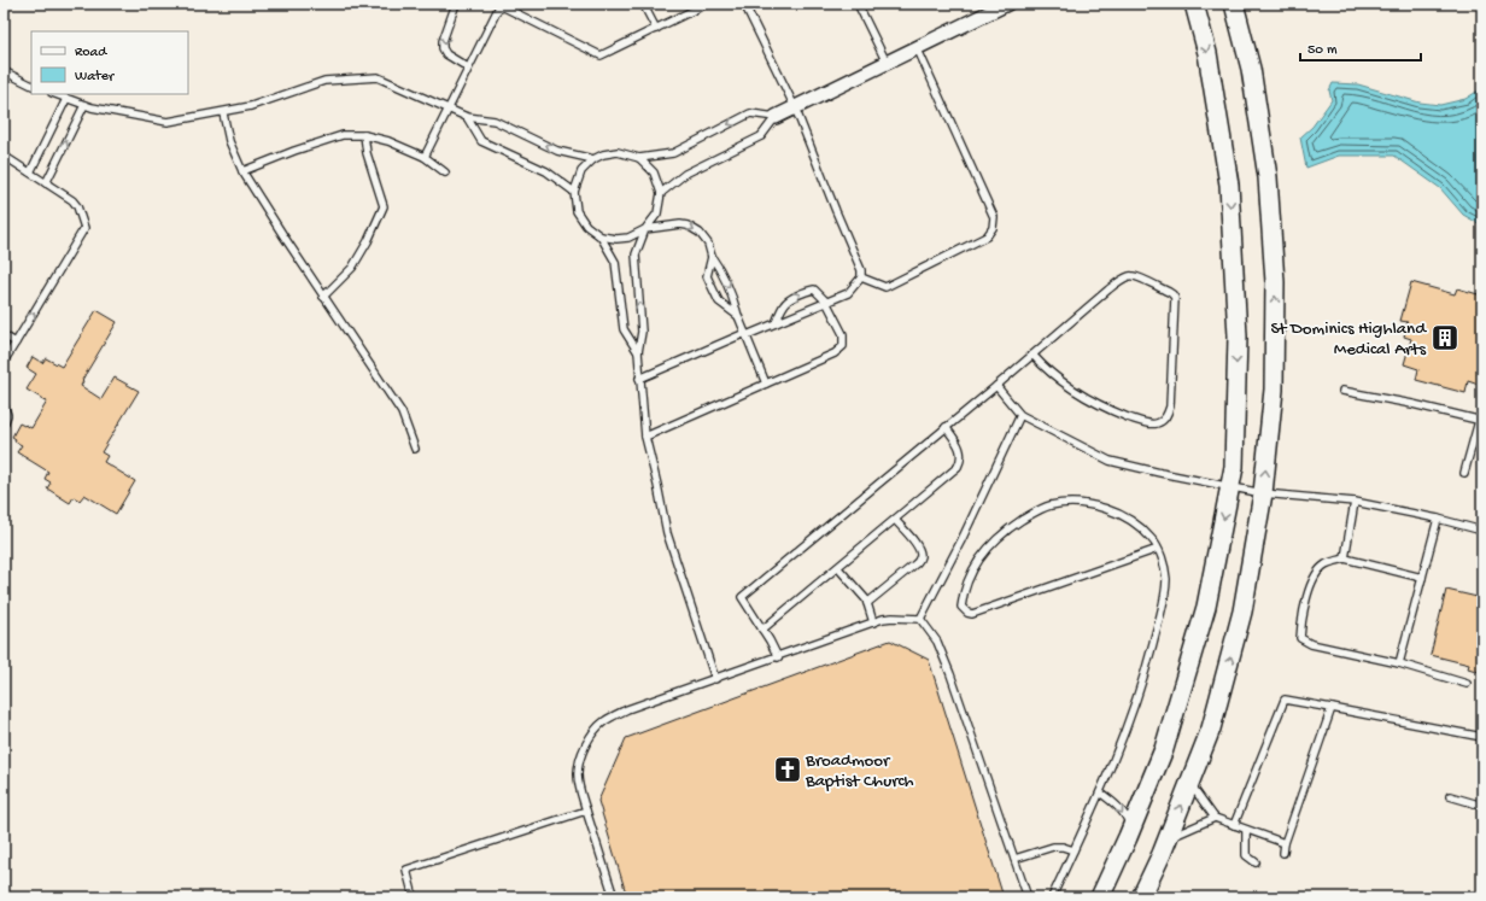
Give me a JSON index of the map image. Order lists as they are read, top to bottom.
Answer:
{
  "places": {
    "building": ["St Dominics Highland Medical Arts"],
    "church": ["Broadmoor Baptist Church"]
  },
  "legend": ["Road", "Water"],
  "scale_bar": "50 m"
}
